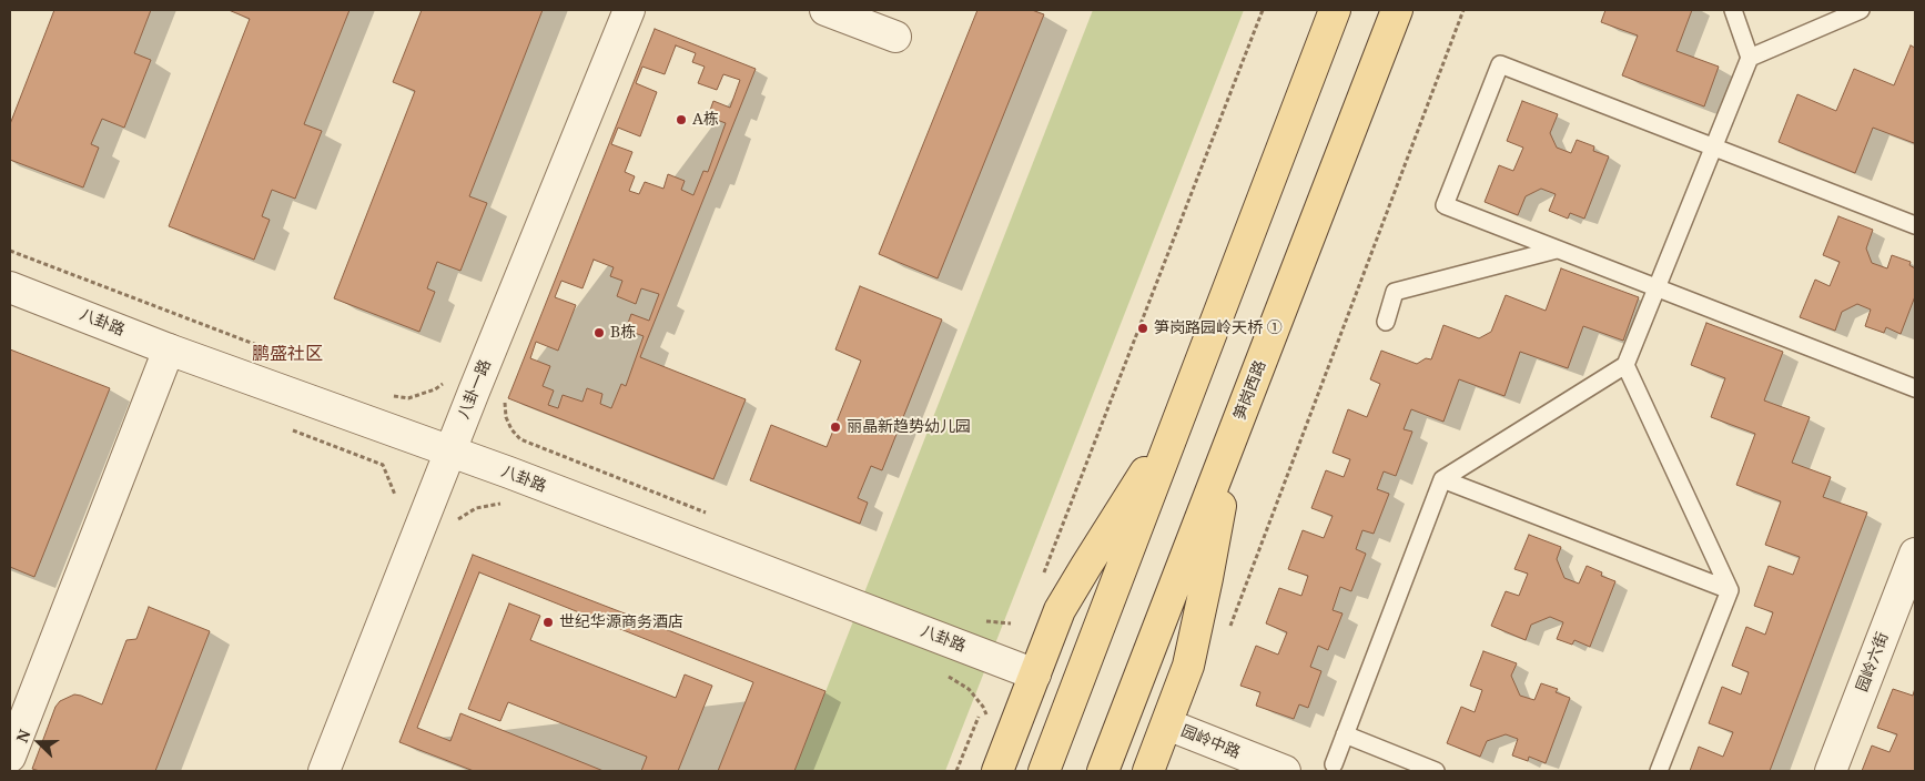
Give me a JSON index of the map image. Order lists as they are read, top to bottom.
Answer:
{
  "streets": {
    "main road": ["笋岗西路"],
    "street": [
      "八卦路",
      "八卦一路",
      "园岭六街",
      "园岭中路"
    ]
  },
  "crossings": [
    ["八卦路", "八卦一路"]
  ],
  "districts": ["鹏盛社区"],
  "places": [
    "A栋",
    "笋岗路园岭天桥 ①",
    "B栋",
    "丽晶新趋势幼儿园",
    "世纪华源商务酒店"
  ],
  "north": "left"
}
